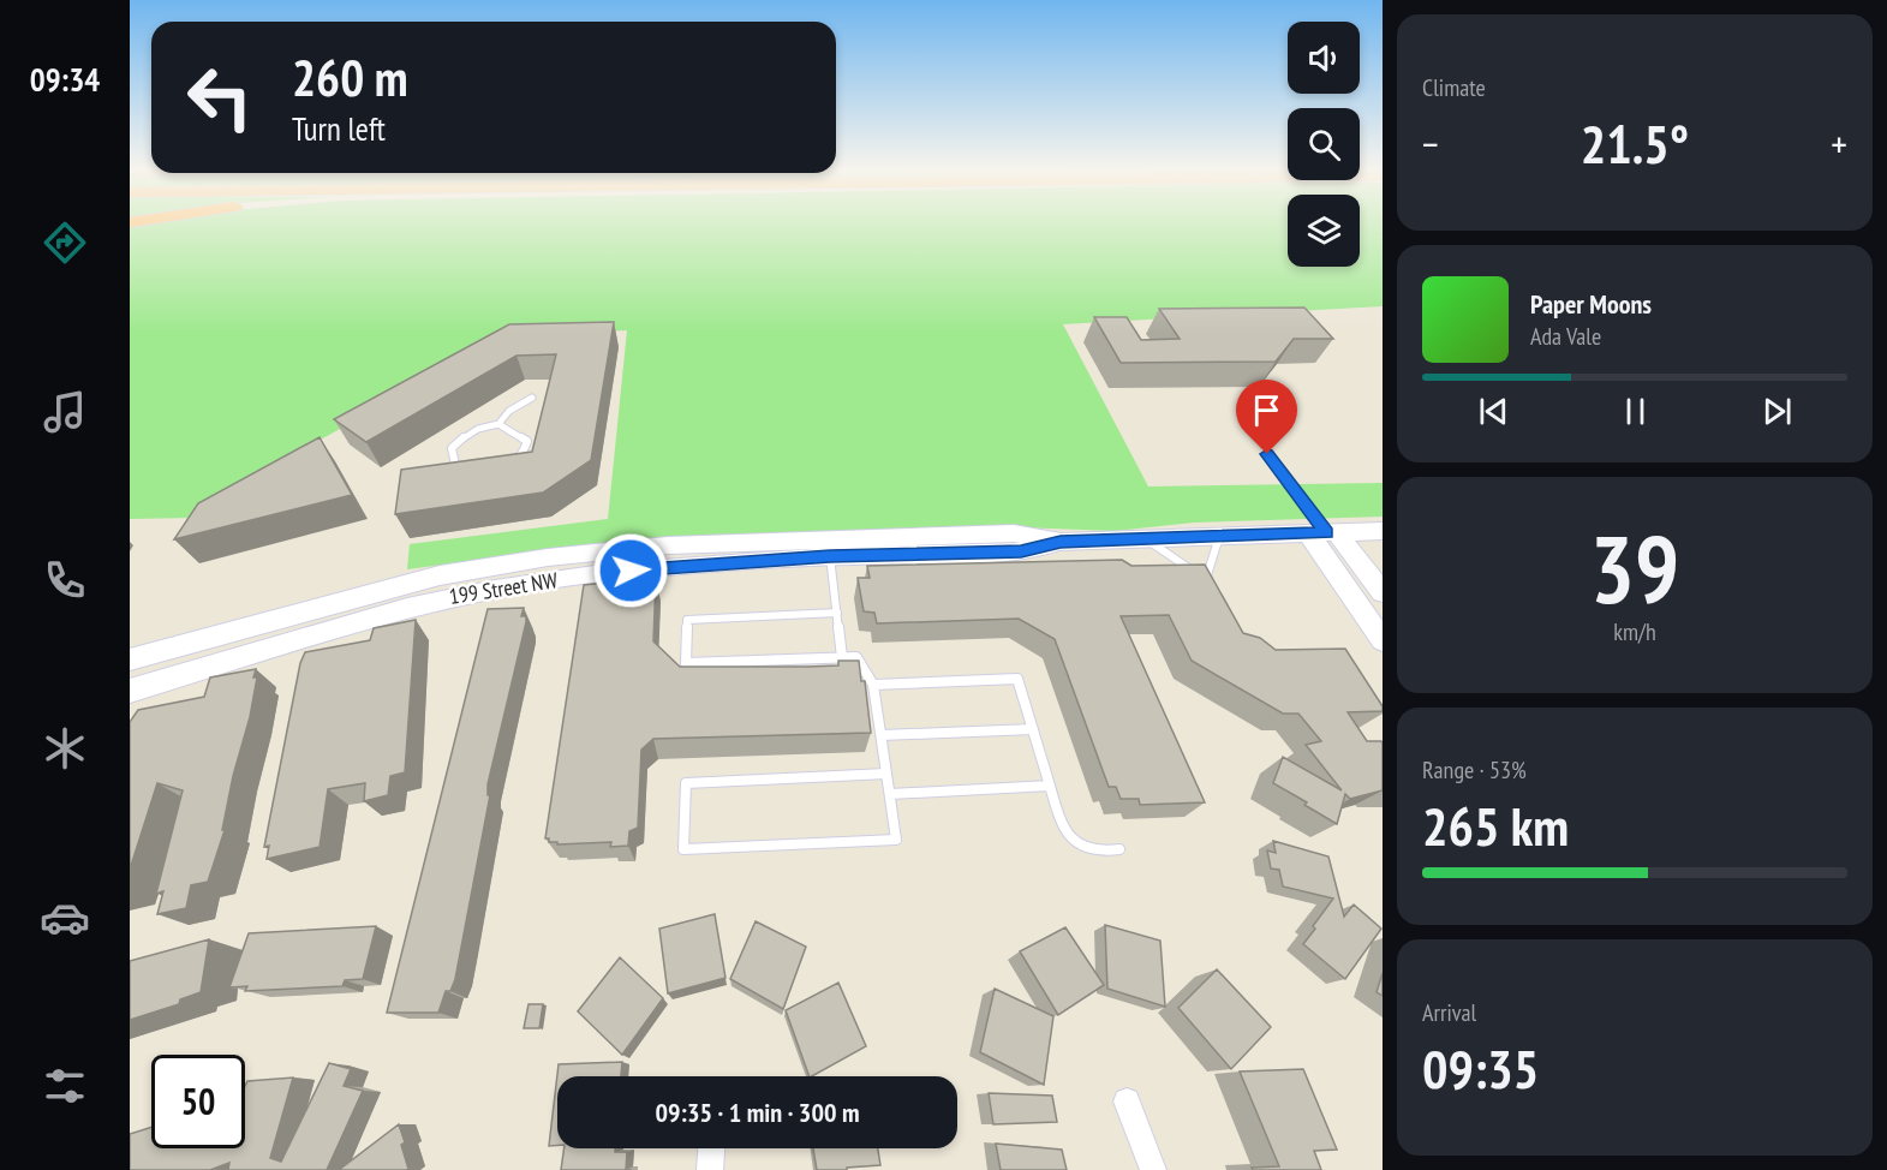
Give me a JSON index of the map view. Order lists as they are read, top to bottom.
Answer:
{
  "streets": {
    "main road": ["199 Street NW"]
  },
  "page": {
    "tabs": "09:34",
    "tile": [
      "Climate",
      ["39", "km/h"],
      ["Range · 53%", "265 km"],
      ["Arrival", "09:35"]
    ],
    "turn": ["260 m", "Turn left"],
    "heat": ["−", "21.5°", "+"],
    "song": ["Paper Moons", "Ada Vale"],
    "limit": "50",
    "trip": "09:35 · 1 min · 300 m"
  }
}
